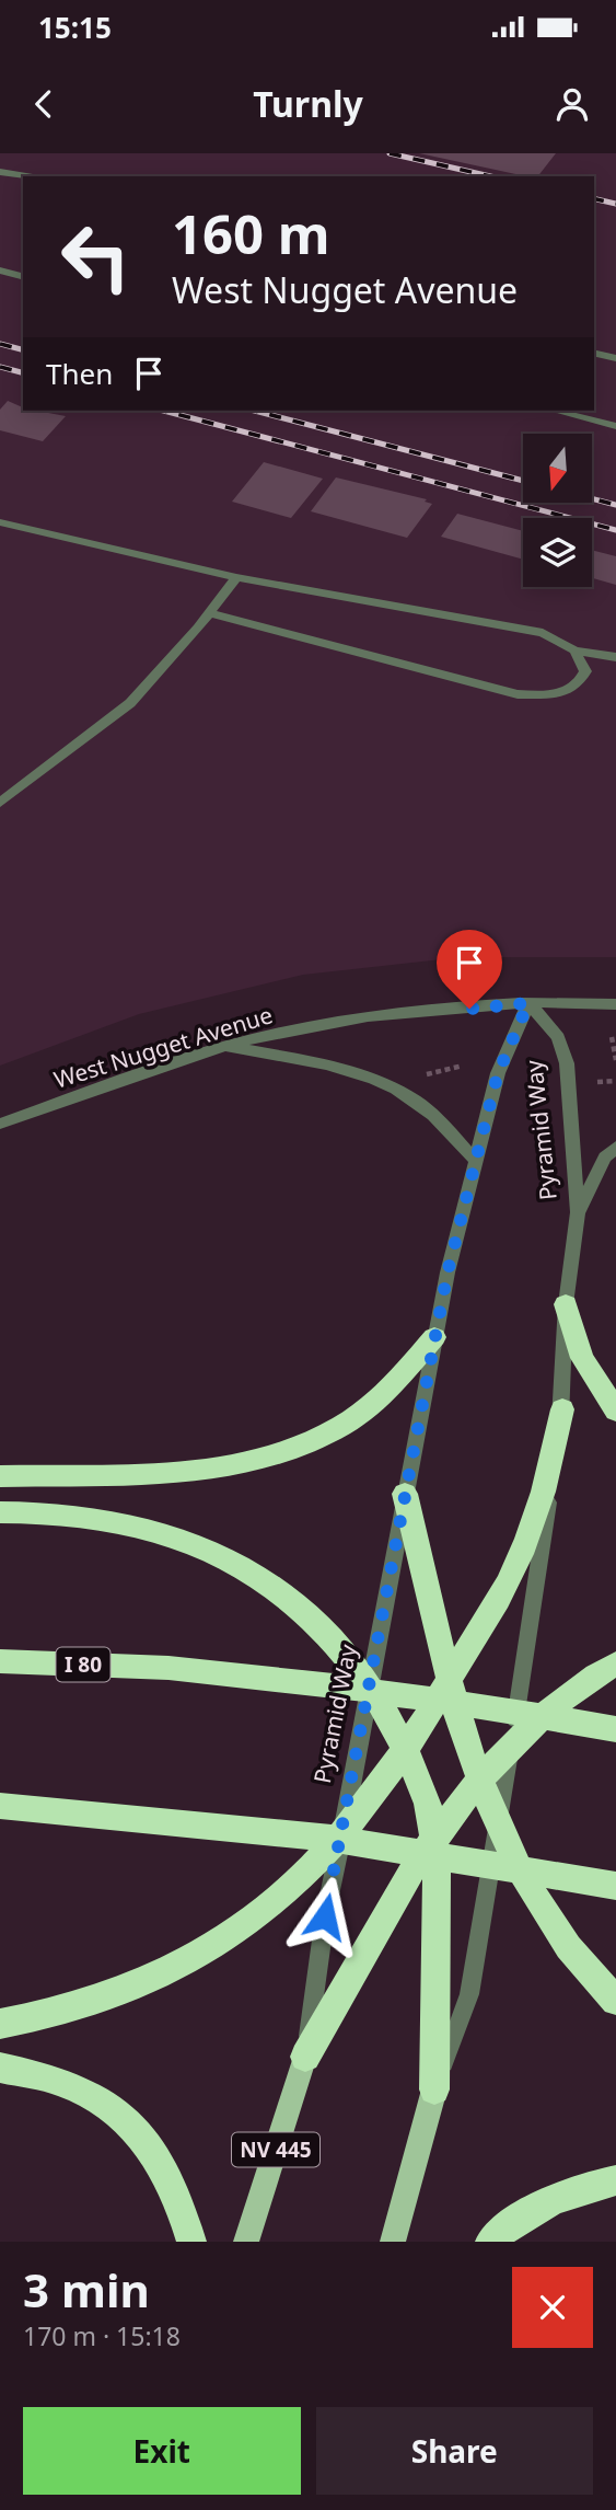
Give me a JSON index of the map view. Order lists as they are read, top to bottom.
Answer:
{
  "streets": {
    "highway": ["I 80"],
    "main road": ["Pyramid Way", "NV 445"],
    "street": ["West Nugget Avenue"]
  },
  "crossings": [
    ["West Nugget Avenue", "Pyramid Way"]
  ],
  "north": "bottom",
  "page": {
    "status": "15:15",
    "header": "Turnly",
    "turn": ["160 m", "West Nugget Avenue"],
    "then": "Then",
    "heading": ["3 min", "170 m · 15:18"],
    "buttons": ["Exit", "Share"]
  }
}
